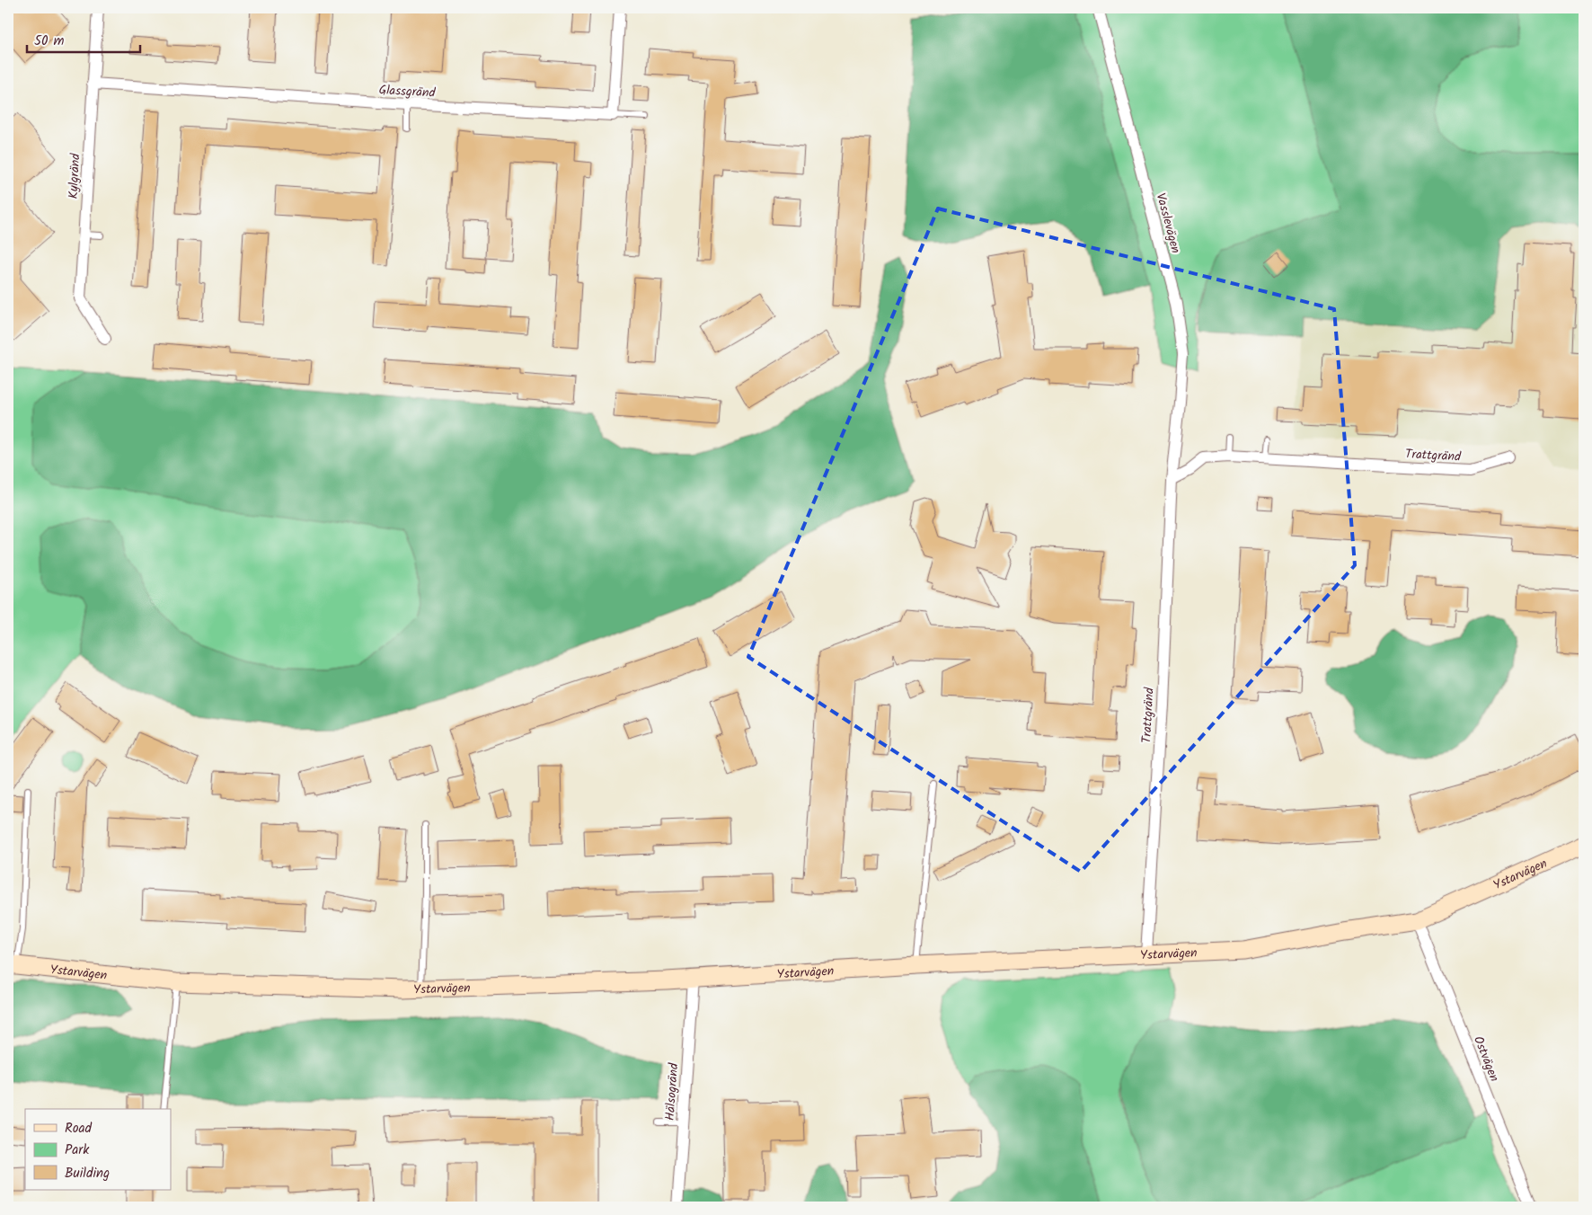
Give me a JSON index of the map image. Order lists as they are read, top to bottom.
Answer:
{
  "streets": {
    "street": [
      "Glassgränd",
      "Kylgränd",
      "Vasslevägen",
      "Trattgränd",
      "Ystarvägen",
      "Ostvägen",
      "Hälsogränd"
    ]
  },
  "crossings": [
    ["Glassgränd", "Kylgränd"],
    ["Vasslevägen", "Trattgränd"],
    ["Trattgränd", "Ystarvägen"],
    ["Ystarvägen", "Ostvägen"],
    ["Ystarvägen", "Hälsogränd"]
  ],
  "legend": ["Road", "Park", "Building"],
  "scale_bar": "50 m"
}
